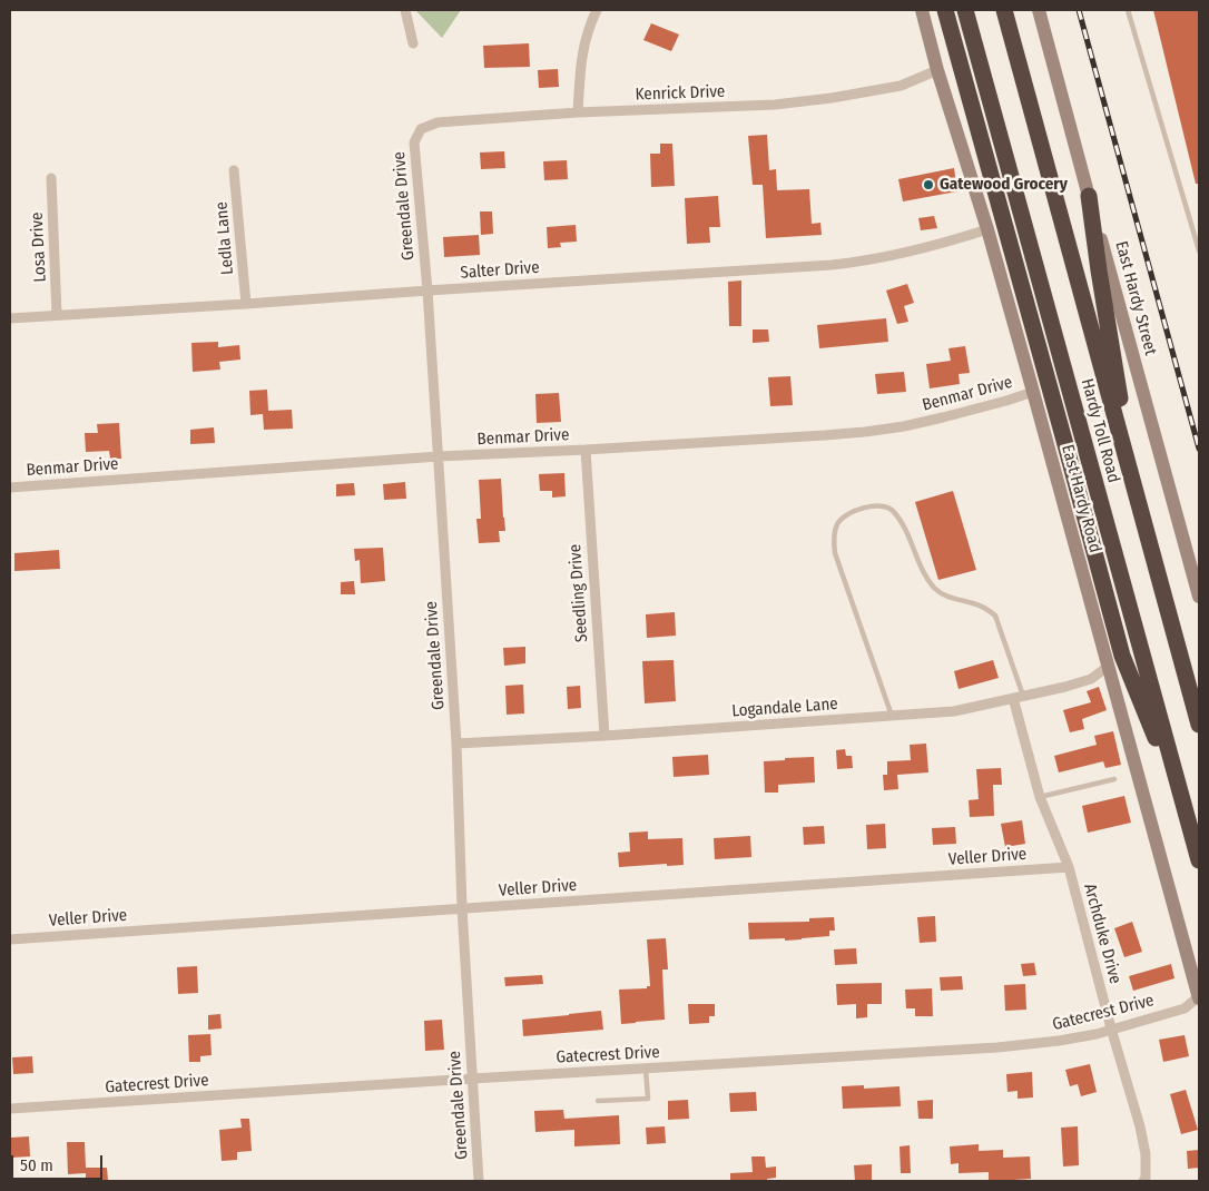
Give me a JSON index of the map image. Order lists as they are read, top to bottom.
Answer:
{
  "streets": {
    "highway": ["Hardy Toll Road"],
    "main road": ["East Hardy Street", "East Hardy Road"],
    "street": [
      "Kenrick Drive",
      "Greendale Drive",
      "Ledla Lane",
      "Losa Drive",
      "Salter Drive",
      "Benmar Drive",
      "Seedling Drive",
      "Logandale Lane",
      "Veller Drive",
      "Archduke Drive",
      "Gatecrest Drive"
    ]
  },
  "crossings": [
    ["Kenrick Drive", "Greendale Drive"],
    ["Kenrick Drive", "East Hardy Road"],
    ["Greendale Drive", "Salter Drive"],
    ["Greendale Drive", "Benmar Drive"],
    ["Greendale Drive", "Logandale Lane"],
    ["Greendale Drive", "Veller Drive"],
    ["Greendale Drive", "Gatecrest Drive"],
    ["Ledla Lane", "Salter Drive"],
    ["Losa Drive", "Salter Drive"],
    ["Salter Drive", "East Hardy Road"],
    ["Benmar Drive", "East Hardy Road"],
    ["Benmar Drive", "Seedling Drive"],
    ["East Hardy Road", "Logandale Lane"],
    ["East Hardy Road", "Gatecrest Drive"],
    ["Seedling Drive", "Logandale Lane"],
    ["Logandale Lane", "Archduke Drive"],
    ["Veller Drive", "Archduke Drive"],
    ["Archduke Drive", "Gatecrest Drive"]
  ],
  "places": ["Gatewood Grocery"],
  "scale_bar": "50 m"
}
